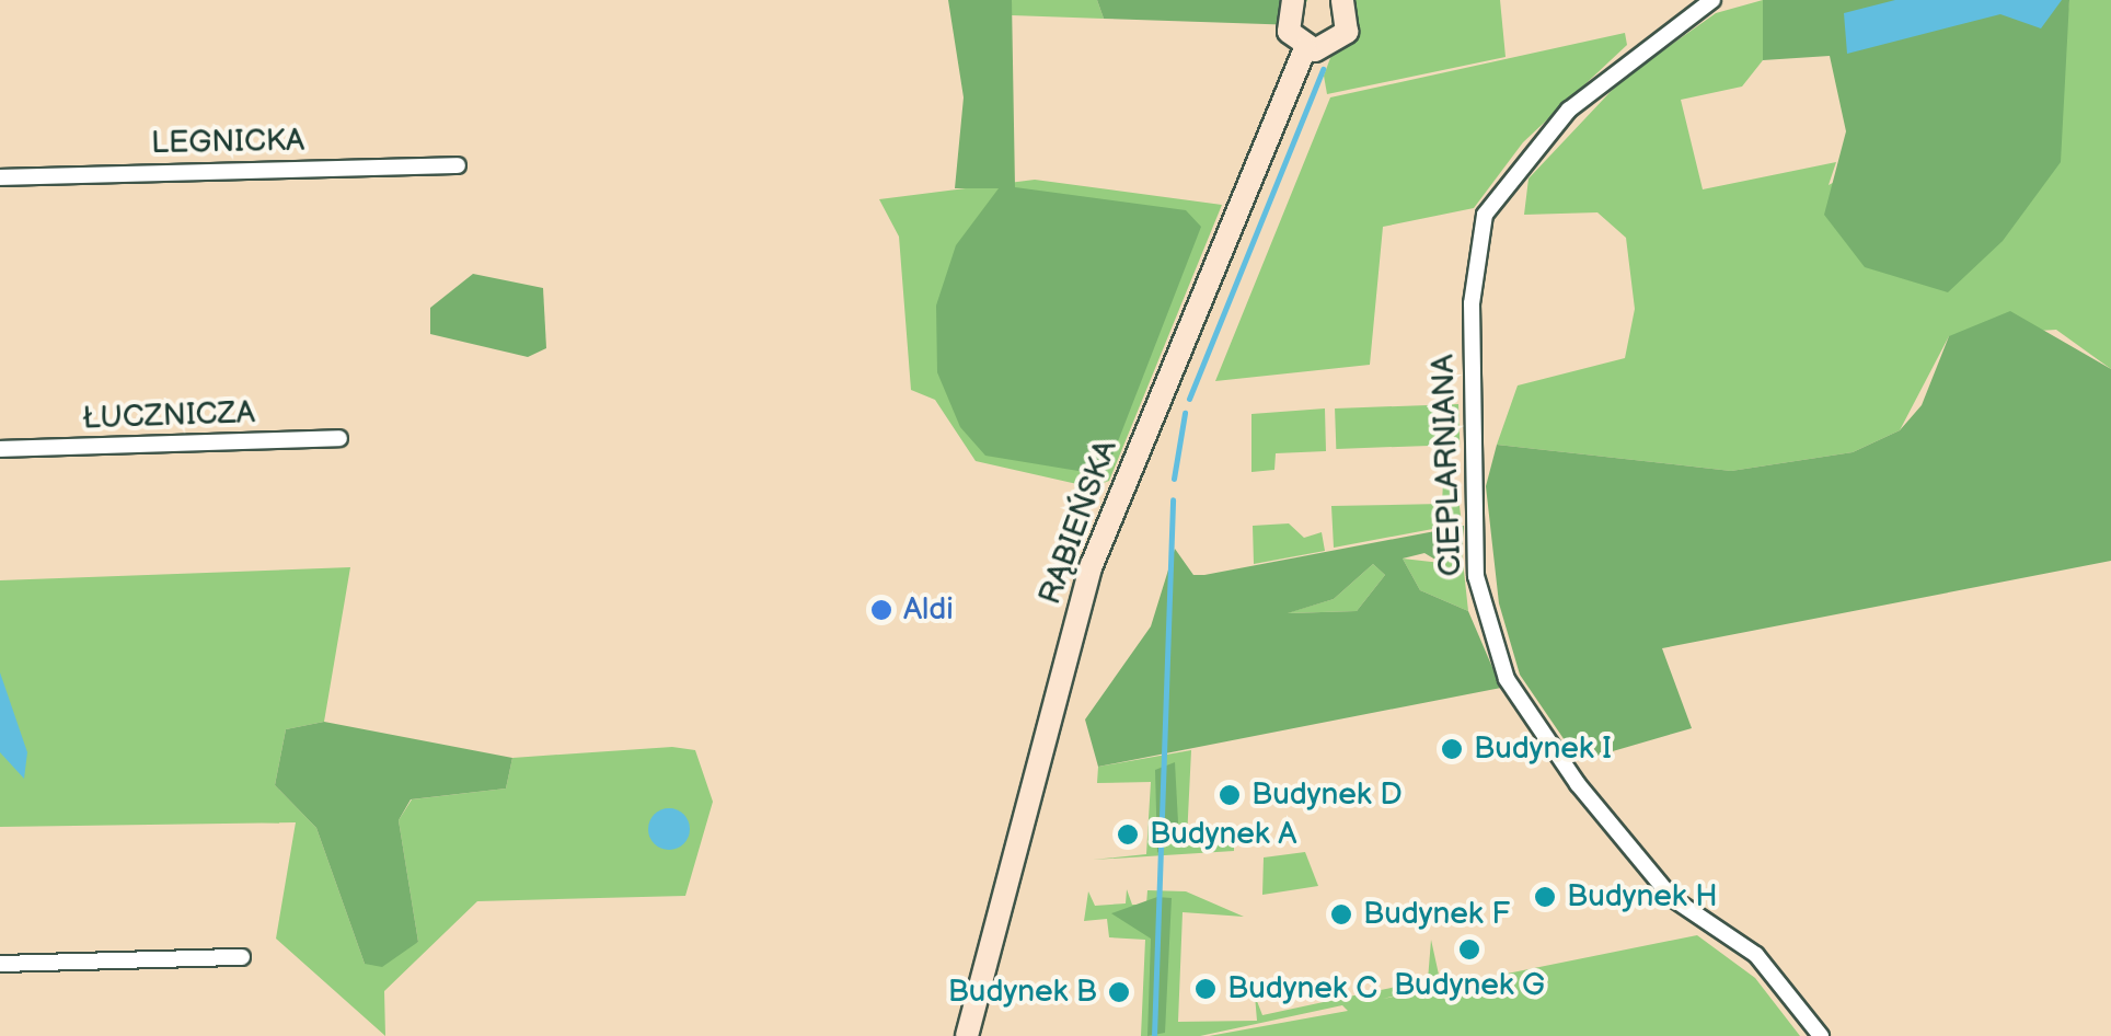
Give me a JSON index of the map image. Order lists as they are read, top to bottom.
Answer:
{
  "streets": {
    "street": [
      "LEGNICKA",
      "ŁUCZNICZA",
      "CIEPLARNIANA",
      "RĄBIEŃSKA"
    ]
  },
  "places": [
    "Aldi",
    "Budynek I",
    "Budynek D",
    "Budynek A",
    "Budynek H",
    "Budynek F",
    "Budynek G",
    "Budynek C",
    "Budynek B"
  ]
}
